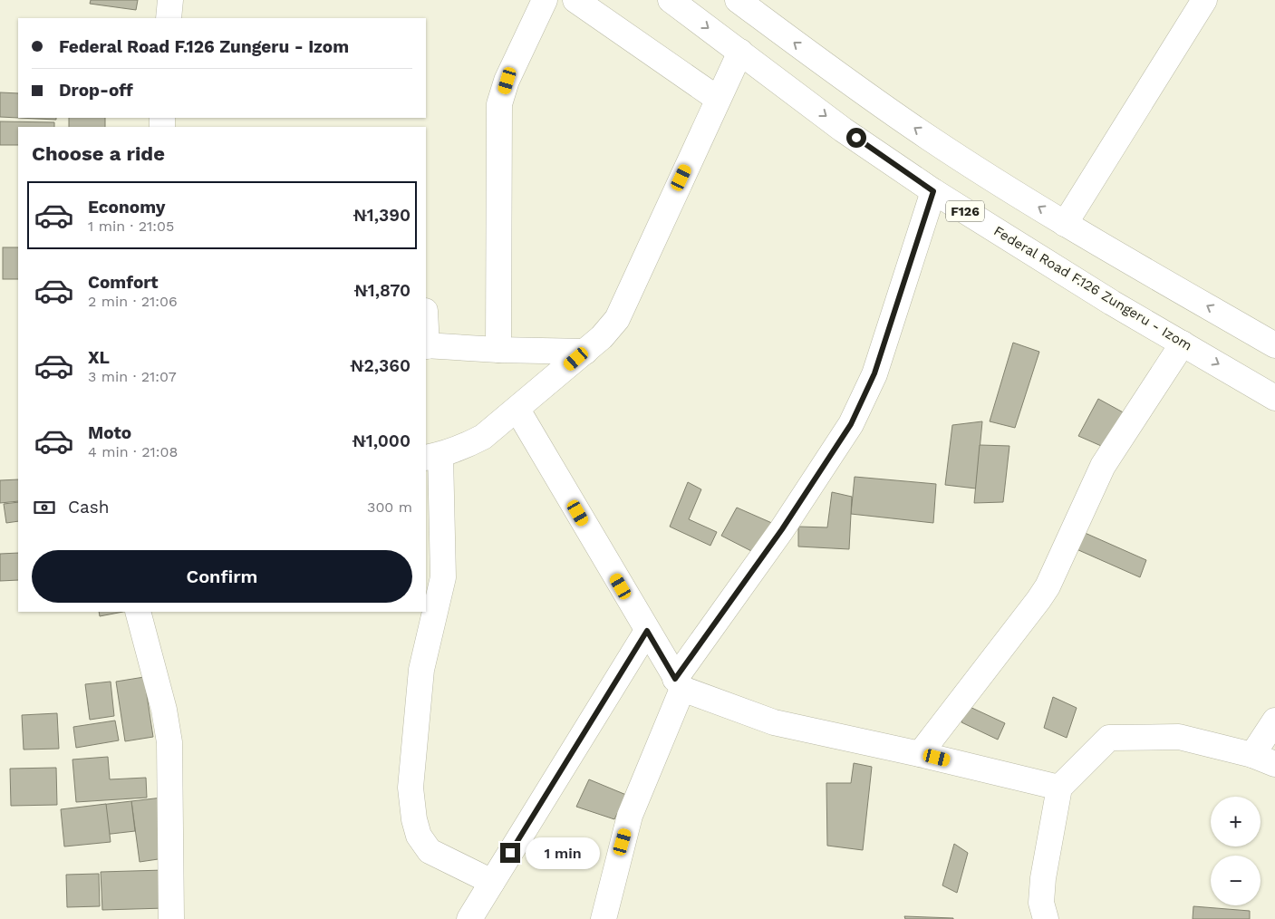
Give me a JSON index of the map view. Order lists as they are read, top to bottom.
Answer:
{
  "streets": {
    "street": ["F126", "Federal Road F.126 Zungeru - Izom"]
  },
  "page": {
    "banner": ["Federal Road F.126 Zungeru - Izom", "Drop-off"],
    "heading": "Choose a ride",
    "list": [
      {
        "name": "Economy",
        "note": "1 min · 21:05",
        "value": "₦1,390"
      },
      {
        "name": "Comfort",
        "note": "2 min · 21:06",
        "value": "₦1,870"
      },
      {
        "name": "XL",
        "note": "3 min · 21:07",
        "value": "₦2,360"
      },
      {
        "name": "Moto",
        "note": "4 min · 21:08",
        "value": "₦1,000"
      }
    ],
    "pay": ["Cash", "300 m"],
    "buttons": "Confirm",
    "map_buttons": ["+", "−"],
    "bubble": "1 min"
  }
}
